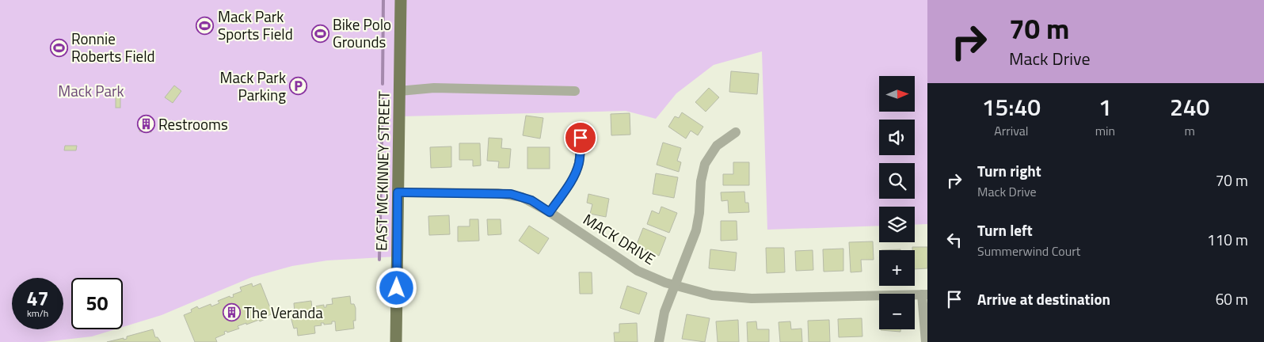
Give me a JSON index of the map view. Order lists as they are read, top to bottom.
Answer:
{
  "streets": {
    "main road": ["EAST MCKINNEY STREET"],
    "street": ["MACK DRIVE"]
  },
  "crossings": [
    ["EAST MCKINNEY STREET", "MACK DRIVE"]
  ],
  "parks": ["Mack Park"],
  "places": {
    "sports": ["Mack Park Sports Field", "Bike Polo Grounds", "Ronnie Roberts Field"],
    "parking": ["Mack Park Parking"],
    "building": ["Restrooms", "The Veranda"]
  },
  "north": "right",
  "page": {
    "turn": ["70 m", "Mack Drive"],
    "map_buttons": ["+", "−"],
    "eta": [
      "15:40",
      "Arrival",
      "1",
      "min",
      "240",
      "m"
    ],
    "list": [
      {
        "name": "Turn right",
        "note": "Mack Drive",
        "value": "70 m"
      },
      {
        "name": "Turn left",
        "note": "Summerwind Court",
        "value": "110 m"
      },
      {
        "name": "Arrive at destination",
        "value": "60 m"
      }
    ],
    "speed": "47 km/h",
    "limit": "50"
  }
}
